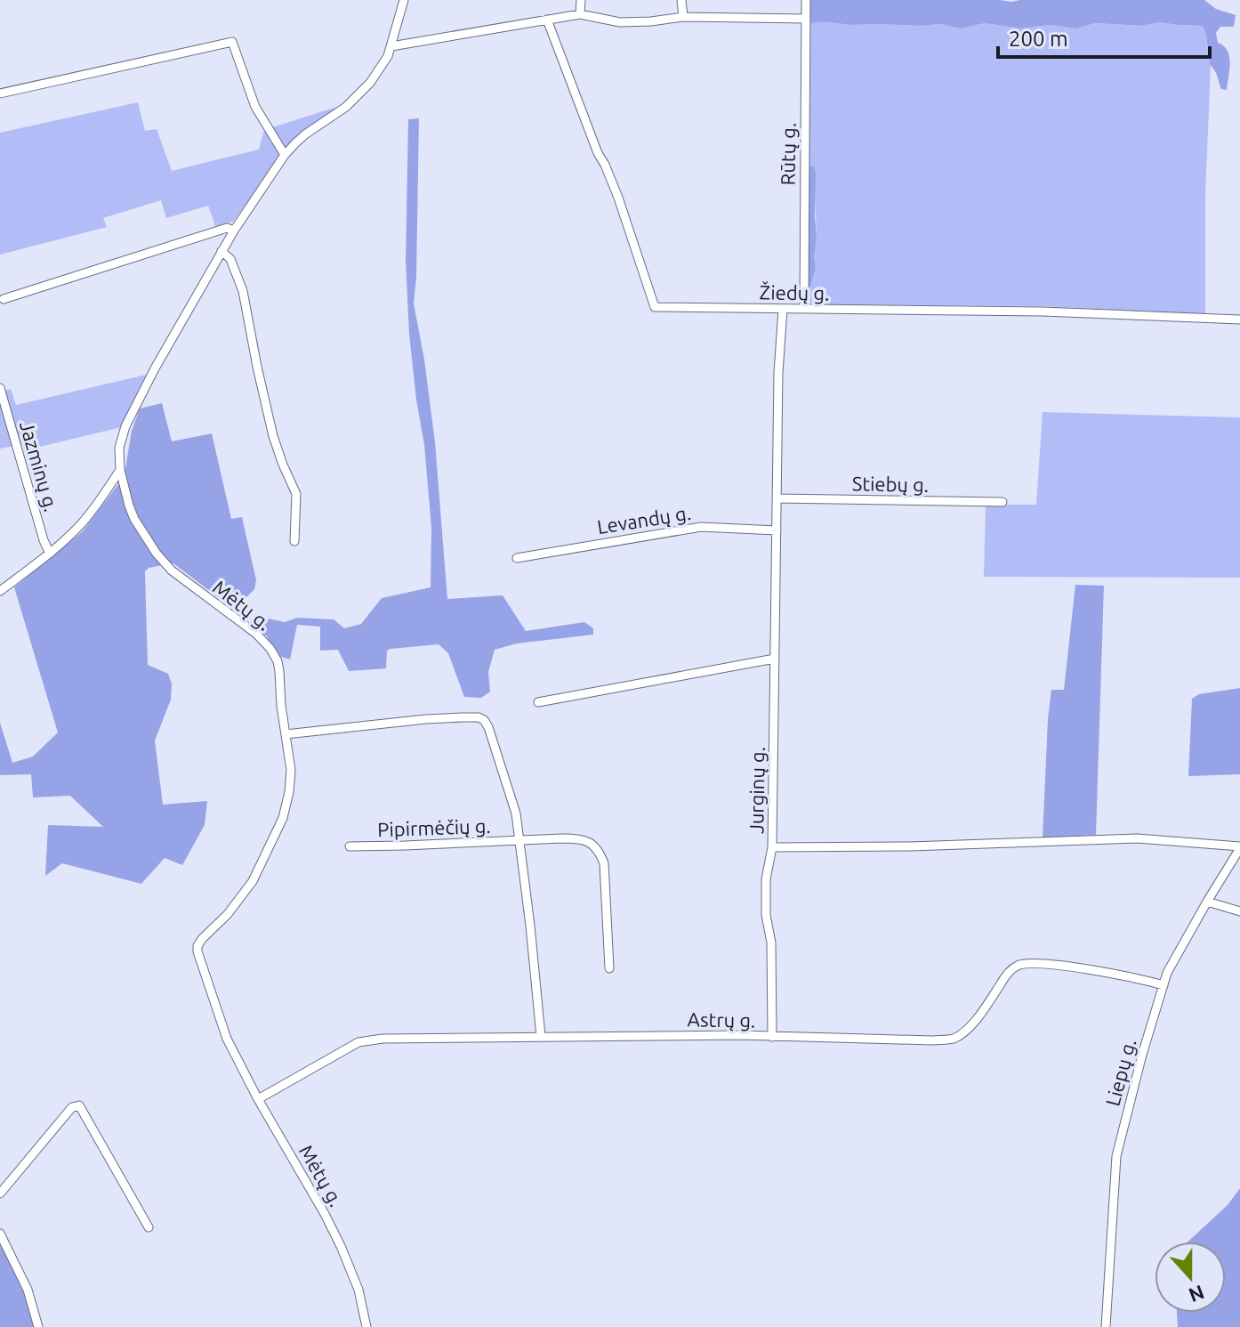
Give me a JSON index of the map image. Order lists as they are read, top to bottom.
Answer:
{
  "streets": {
    "street": [
      "Rūtų g.",
      "Žiedų g.",
      "Jazminų g.",
      "Stiebų g.",
      "Levandų g.",
      "Mėtų g.",
      "Jurginų g.",
      "Pipirmėčių g.",
      "Astrų g.",
      "Liepų g."
    ]
  },
  "crossings": [
    ["Rūtų g.", "Žiedų g."],
    ["Žiedų g.", "Jurginų g."],
    ["Stiebų g.", "Jurginų g."],
    ["Levandų g.", "Jurginų g."],
    ["Mėtų g.", "Astrų g."],
    ["Jurginų g.", "Liepų g."],
    ["Astrų g.", "Liepų g."]
  ],
  "scale_bar": "200 m",
  "north": "bottom"
}
